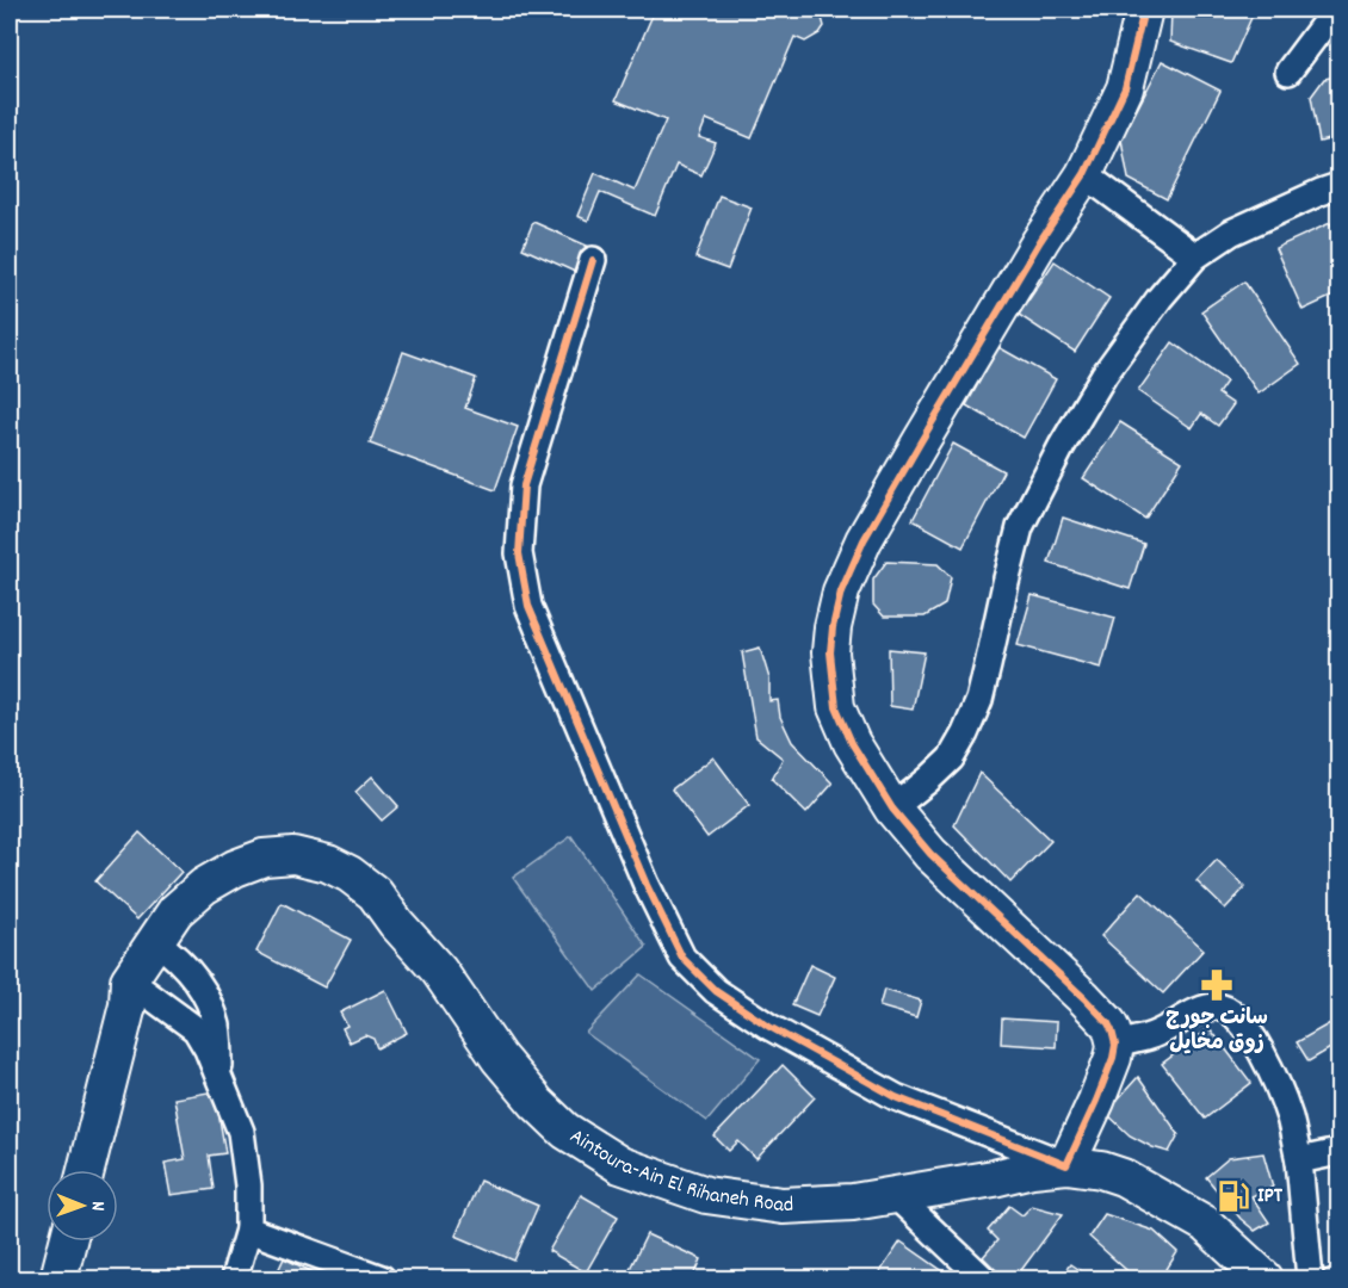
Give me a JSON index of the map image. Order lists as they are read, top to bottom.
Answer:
{
  "streets": {
    "main road": ["Aintoura-Ain El Rihaneh Road"]
  },
  "places": {
    "pharmacy": ["سانت جورج زوق مخايل"],
    "fuel station": ["IPT"]
  },
  "north": "right"
}
